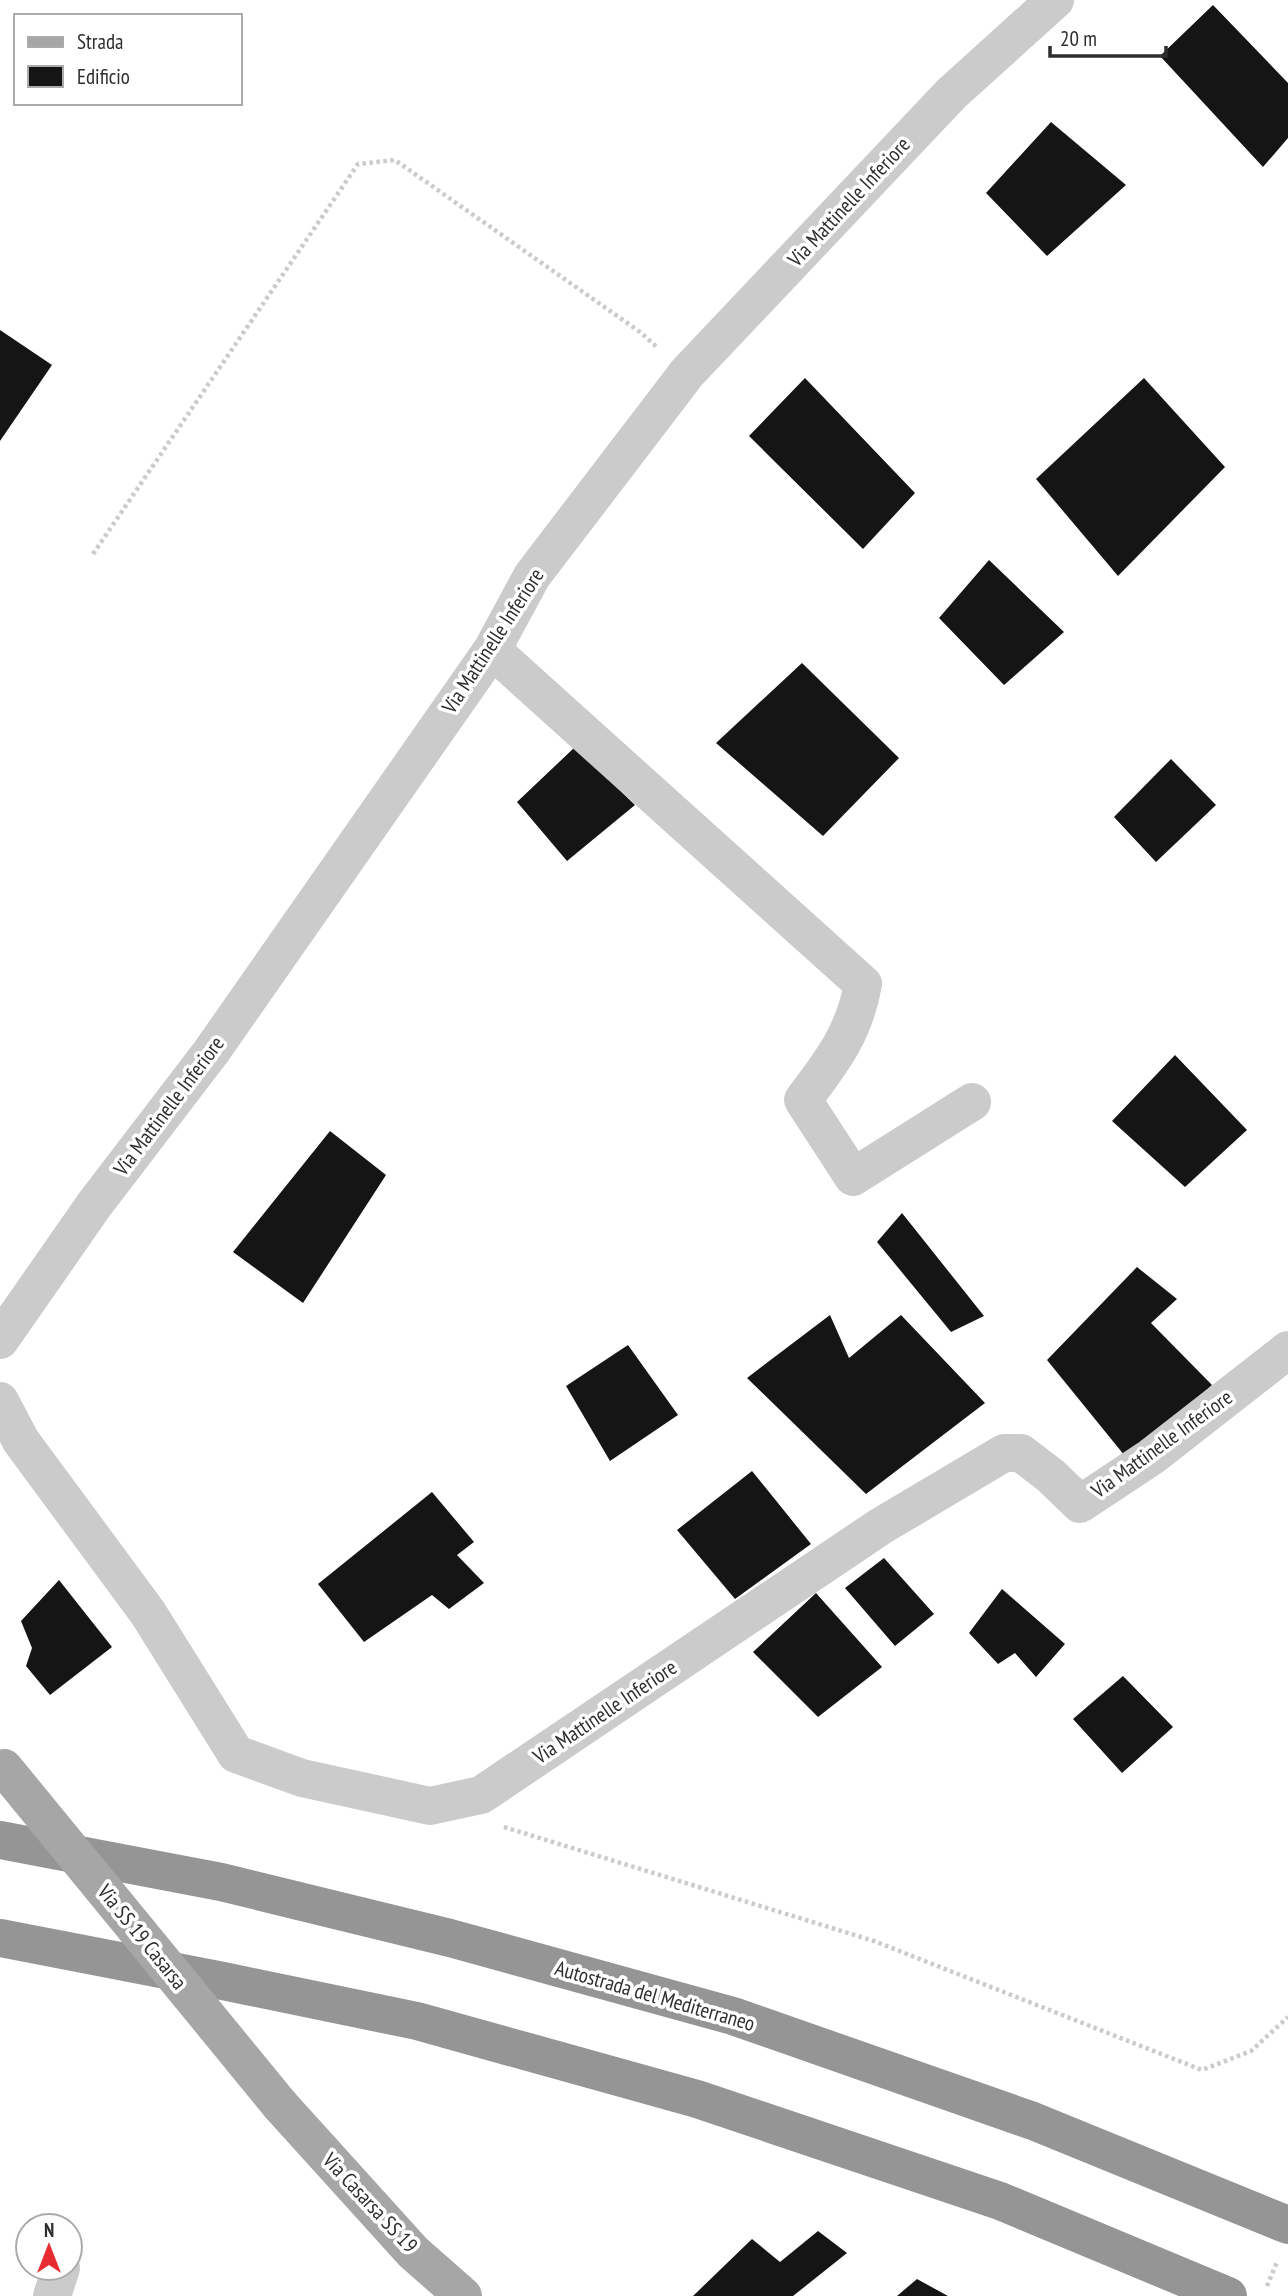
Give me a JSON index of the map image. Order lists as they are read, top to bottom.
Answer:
{
  "streets": {
    "highway": ["Autostrada del Mediterraneo"],
    "main road": ["Via SS 19 Casarsa", "Via Casarsa SS 19"],
    "street": ["Via Mattinelle Inferiore"]
  },
  "crossings": [
    ["Via SS 19 Casarsa", "Via Casarsa SS 19"]
  ],
  "legend": ["Strada", "Edificio"],
  "scale_bar": "20 m",
  "north": "top"
}
